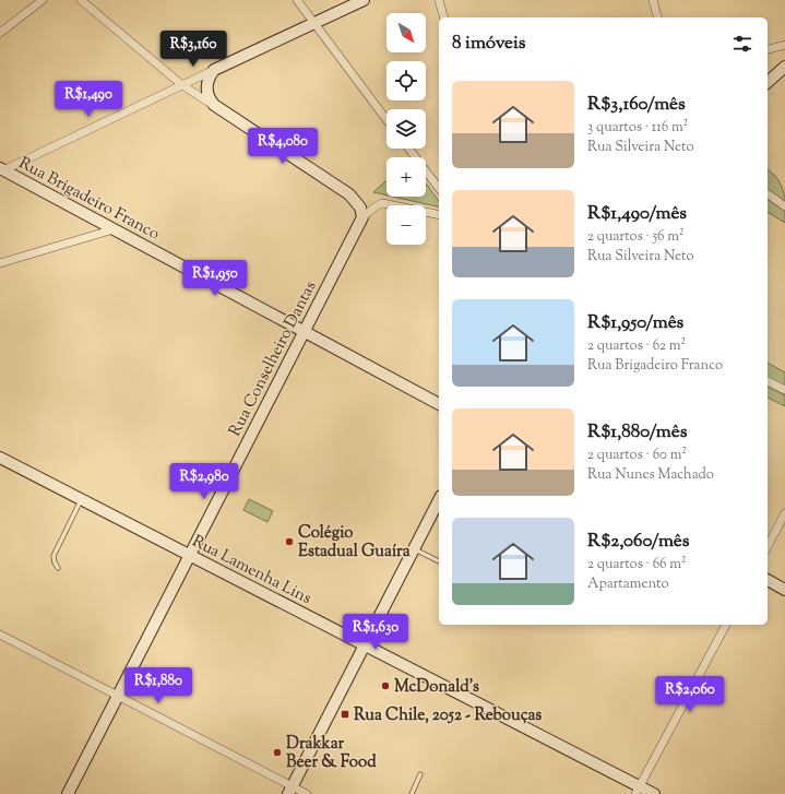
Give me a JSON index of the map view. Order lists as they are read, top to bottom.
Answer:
{
  "streets": {
    "main road": ["Rua Brigadeiro Franco", "Rua Conselheiro Dantas", "Rua Lamenha Lins"]
  },
  "crossings": [
    ["Rua Brigadeiro Franco", "Rua Conselheiro Dantas"],
    ["Rua Conselheiro Dantas", "Rua Lamenha Lins"]
  ],
  "places": {
    "other": ["Colégio Estadual Guaíra", "McDonald's", "Drakkar Beer & Food"],
    "transit": ["Rua Chile, 2052 - Rebouças"]
  },
  "north": "bottom right",
  "page": {
    "map_buttons": ["+", "−"],
    "heading": "8 imóveis",
    "price": [
      "R$3,160",
      "R$1,490",
      "R$4,080",
      "R$1,950",
      "R$2,980",
      "R$1,630",
      "R$1,880",
      "R$2,060"
    ],
    "list": [
      {
        "name": "R$3,160/mês",
        "note": "3 quartos · 116 m² · Rua Silveira Neto"
      },
      {
        "name": "R$1,490/mês",
        "note": "2 quartos · 56 m² · Rua Silveira Neto"
      },
      {
        "name": "R$1,950/mês",
        "note": "2 quartos · 62 m² · Rua Brigadeiro Franco"
      },
      {
        "name": "R$1,880/mês",
        "note": "2 quartos · 60 m² · Rua Nunes Machado"
      },
      {
        "name": "R$2,060/mês",
        "note": "2 quartos · 66 m² · Apartamento"
      }
    ]
  }
}
